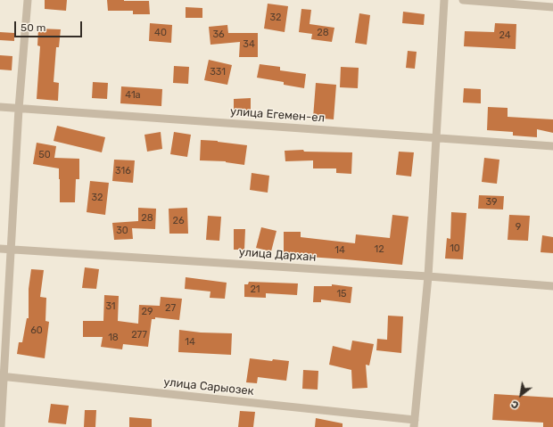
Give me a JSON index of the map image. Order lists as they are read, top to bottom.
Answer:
{
  "streets": {
    "street": ["улица Егемен-ел", "улица Дархан", "улица Сарыозек"]
  },
  "house_numbers": [
    "32",
    "40",
    "28",
    "36",
    "24",
    "34",
    "331",
    "41а",
    "50",
    "316",
    "32",
    "39",
    "28",
    "26",
    "9",
    "30",
    "10",
    "12",
    "14",
    "21",
    "15",
    "31",
    "27",
    "29",
    "60",
    "277",
    "18",
    "14"
  ],
  "scale_bar": "50 m",
  "north": "bottom left"
}
